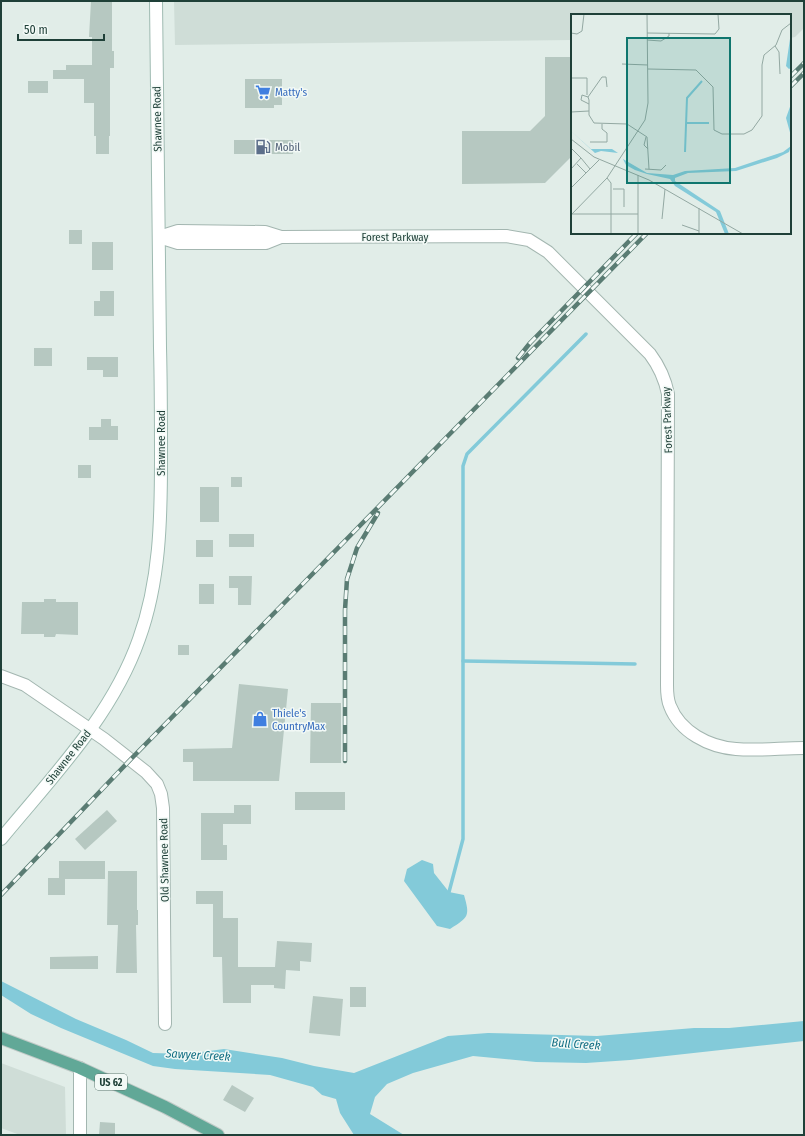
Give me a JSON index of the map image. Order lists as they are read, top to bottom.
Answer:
{
  "streets": {
    "main road": ["US 62"],
    "street": ["Shawnee Road", "Forest Parkway", "Old Shawnee Road"]
  },
  "crossings": [
    ["Shawnee Road", "Forest Parkway"],
    ["Shawnee Road", "Old Shawnee Road"]
  ],
  "water": ["Bull Creek", "Sawyer Creek"],
  "places": {
    "supermarket": ["Matty's"],
    "fuel station": ["Mobil"],
    "shop": ["Thiele's CountryMax"]
  },
  "scale_bar": "50 m"
}
